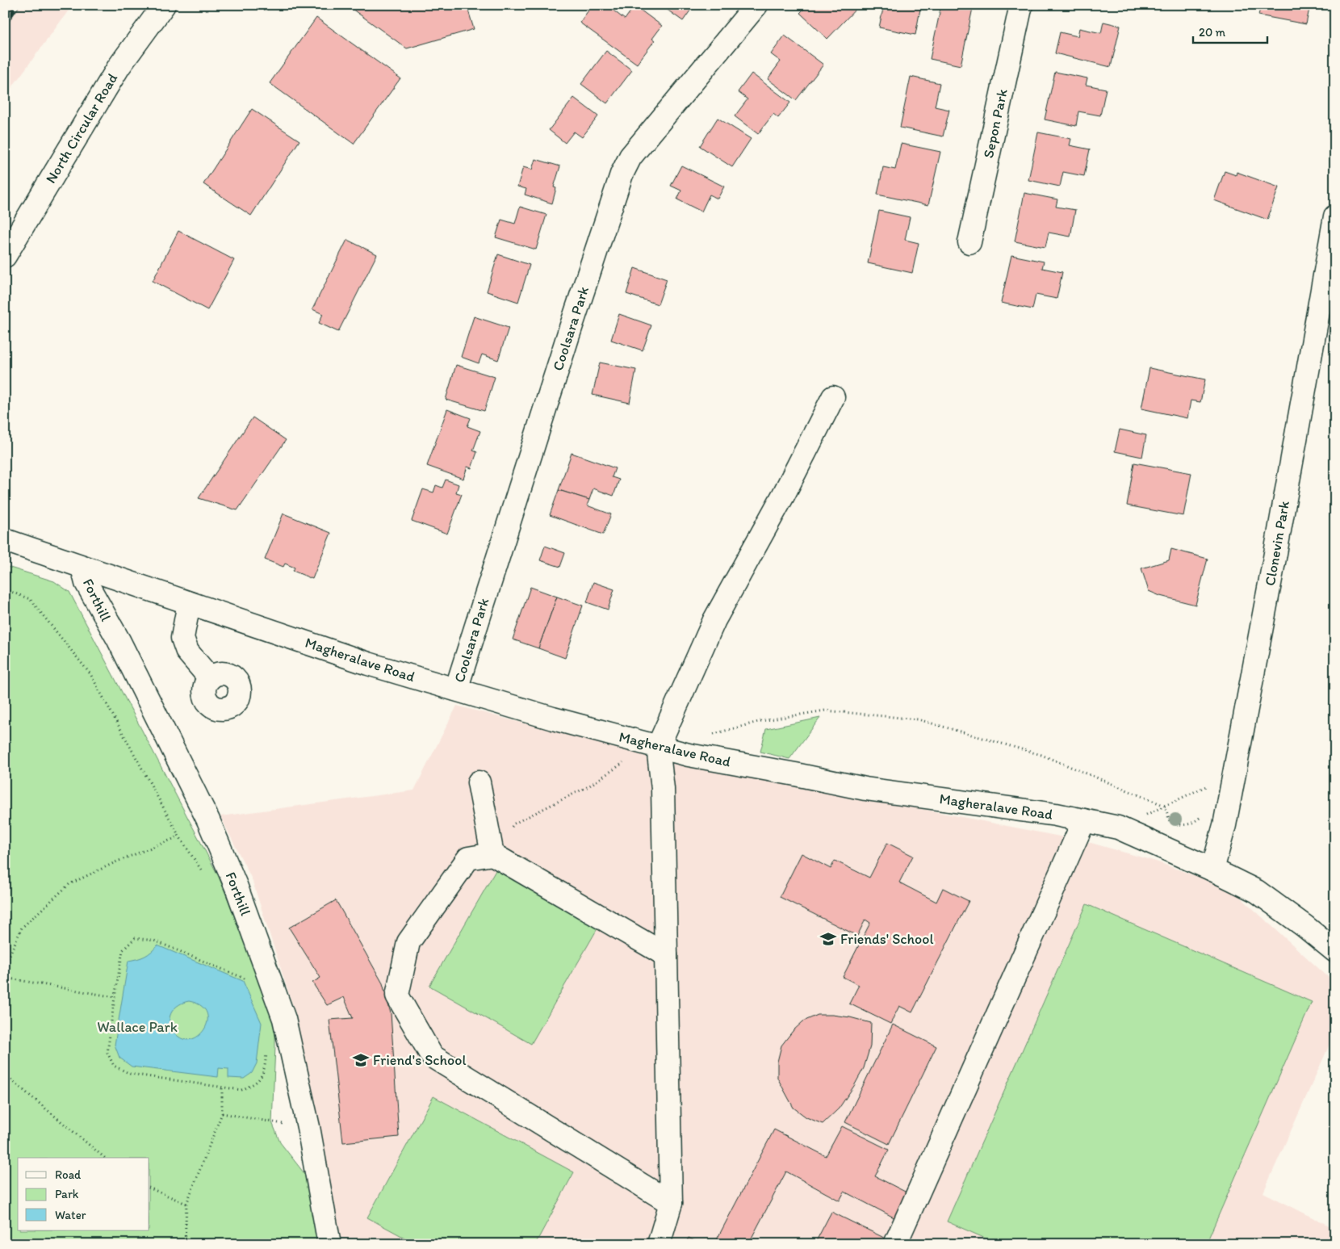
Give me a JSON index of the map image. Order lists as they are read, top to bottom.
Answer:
{
  "streets": {
    "street": [
      "Sepon Park",
      "North Circular Road",
      "Coolsara Park",
      "Clonevin Park",
      "Forthill",
      "Magheralave Road"
    ]
  },
  "crossings": [
    ["Coolsara Park", "Magheralave Road"],
    ["Clonevin Park", "Magheralave Road"],
    ["Forthill", "Magheralave Road"]
  ],
  "parks": ["Wallace Park"],
  "places": {
    "school or university": ["Friends' School", "Friend's School"]
  },
  "legend": ["Road", "Park", "Water"],
  "scale_bar": "20 m"
}
